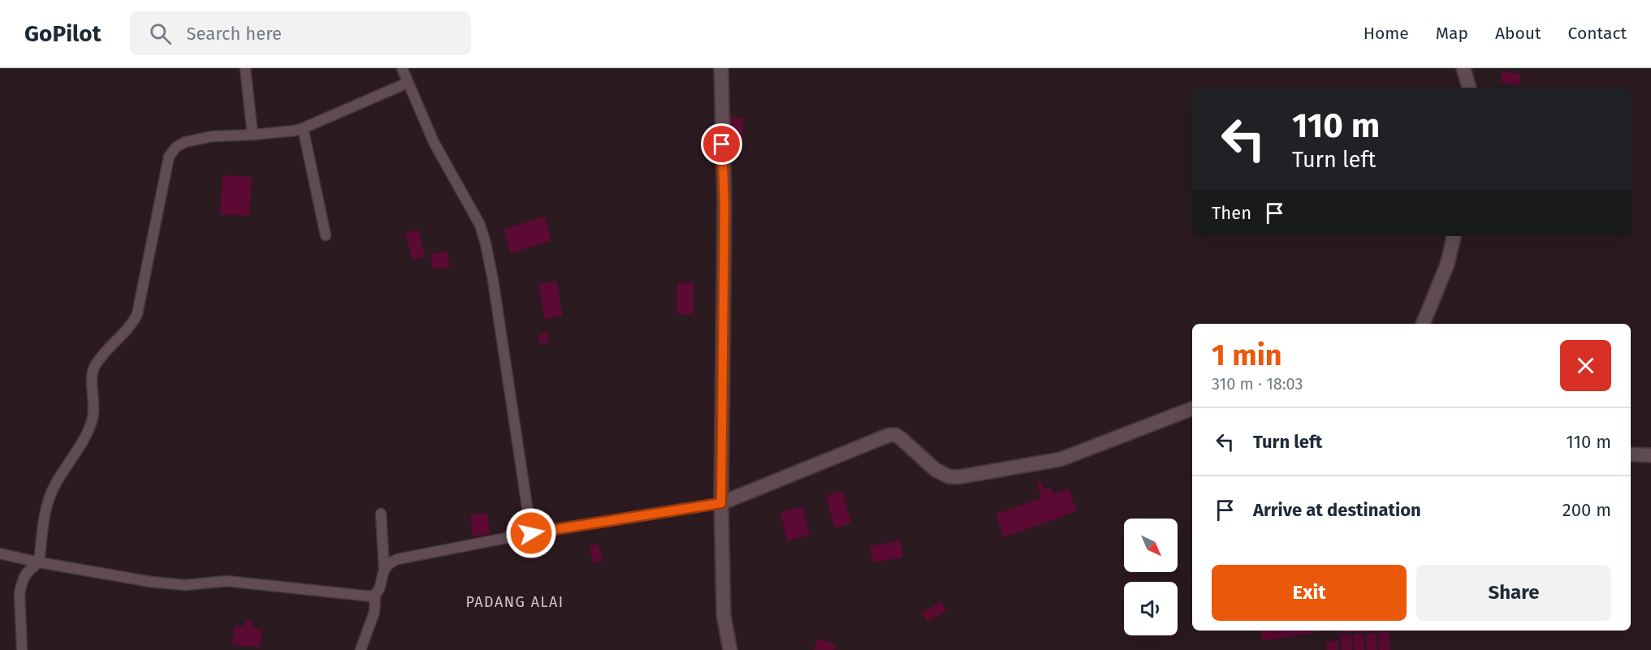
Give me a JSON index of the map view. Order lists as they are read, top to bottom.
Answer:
{
  "districts": ["PADANG ALAI"],
  "north": "bottom right",
  "page": {
    "header": "GoPilot",
    "search": "Search here",
    "nav": [
      "Home",
      "Map",
      "About",
      "Contact"
    ],
    "turn": ["110 m", "Turn left"],
    "then": "Then",
    "heading": ["1 min", "310 m · 18:03"],
    "list": [
      {
        "name": "Turn left",
        "value": "110 m"
      },
      {
        "name": "Arrive at destination",
        "value": "200 m"
      }
    ],
    "buttons": ["Exit", "Share"]
  }
}
